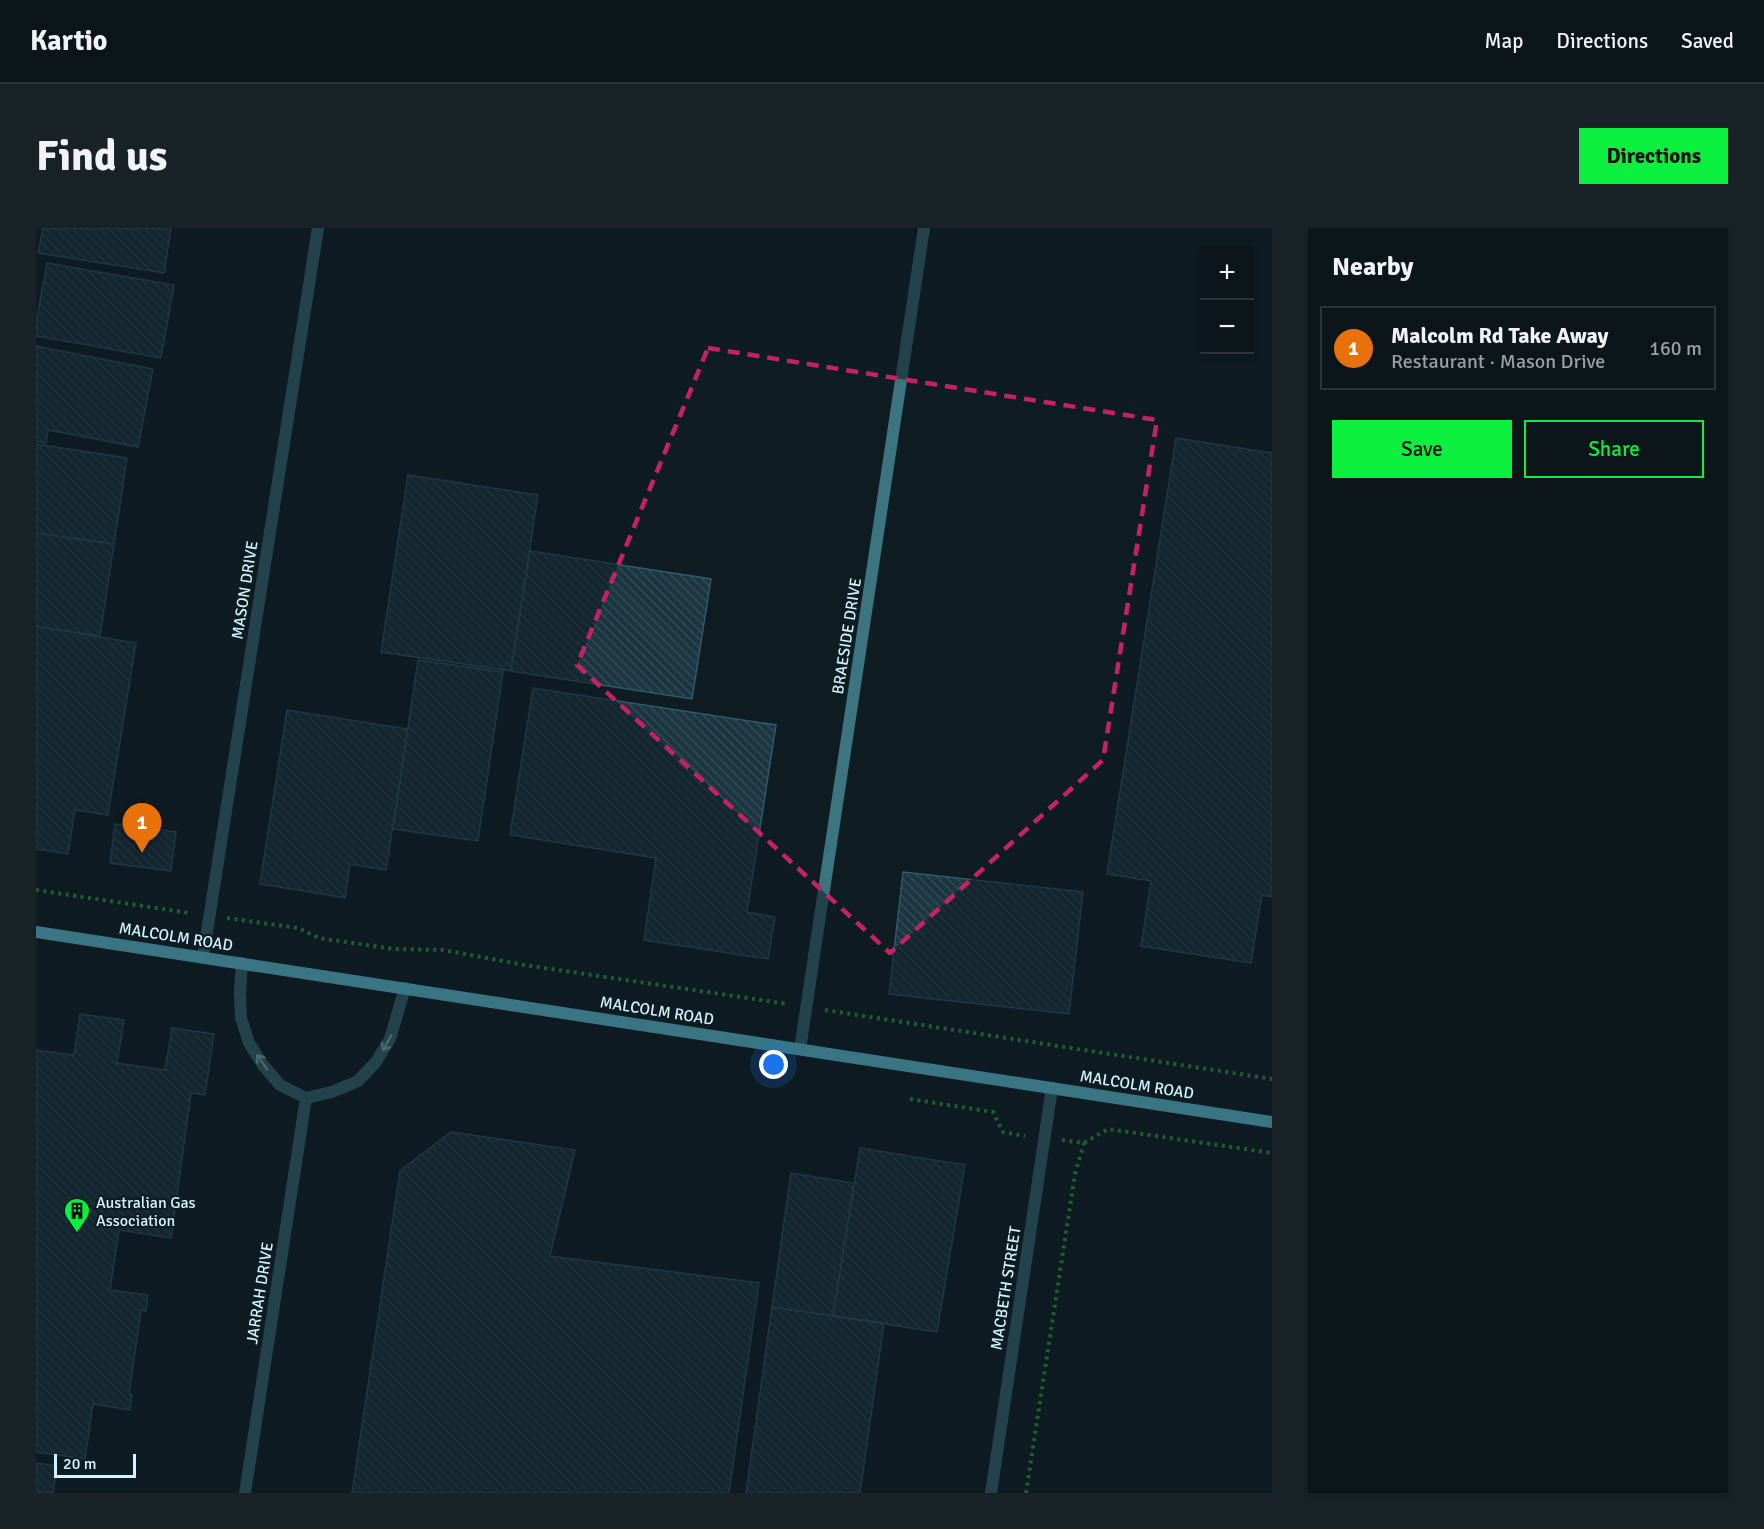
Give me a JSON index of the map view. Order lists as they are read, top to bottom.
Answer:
{
  "streets": {
    "street": [
      "MASON DRIVE",
      "BRAESIDE DRIVE",
      "MALCOLM ROAD",
      "MACBETH STREET",
      "JARRAH DRIVE"
    ]
  },
  "crossings": [
    ["MASON DRIVE", "MALCOLM ROAD"],
    ["BRAESIDE DRIVE", "MALCOLM ROAD"],
    ["MALCOLM ROAD", "MACBETH STREET"]
  ],
  "places": {
    "building": ["Australian Gas Association"]
  },
  "scale_bar": "20 m",
  "page": {
    "header": "Kartio",
    "nav": ["Map", "Directions", "Saved"],
    "buttons": [
      "Directions",
      ["Save", "Share"]
    ],
    "title": "Find us",
    "heading": "Nearby",
    "map_buttons": ["+", "−"],
    "list": [
      {
        "mark": "1",
        "name": "Malcolm Rd Take Away",
        "note": "Restaurant · Mason Drive",
        "value": "160 m"
      }
    ],
    "pins": "1",
    "scale": "20 m"
  }
}
